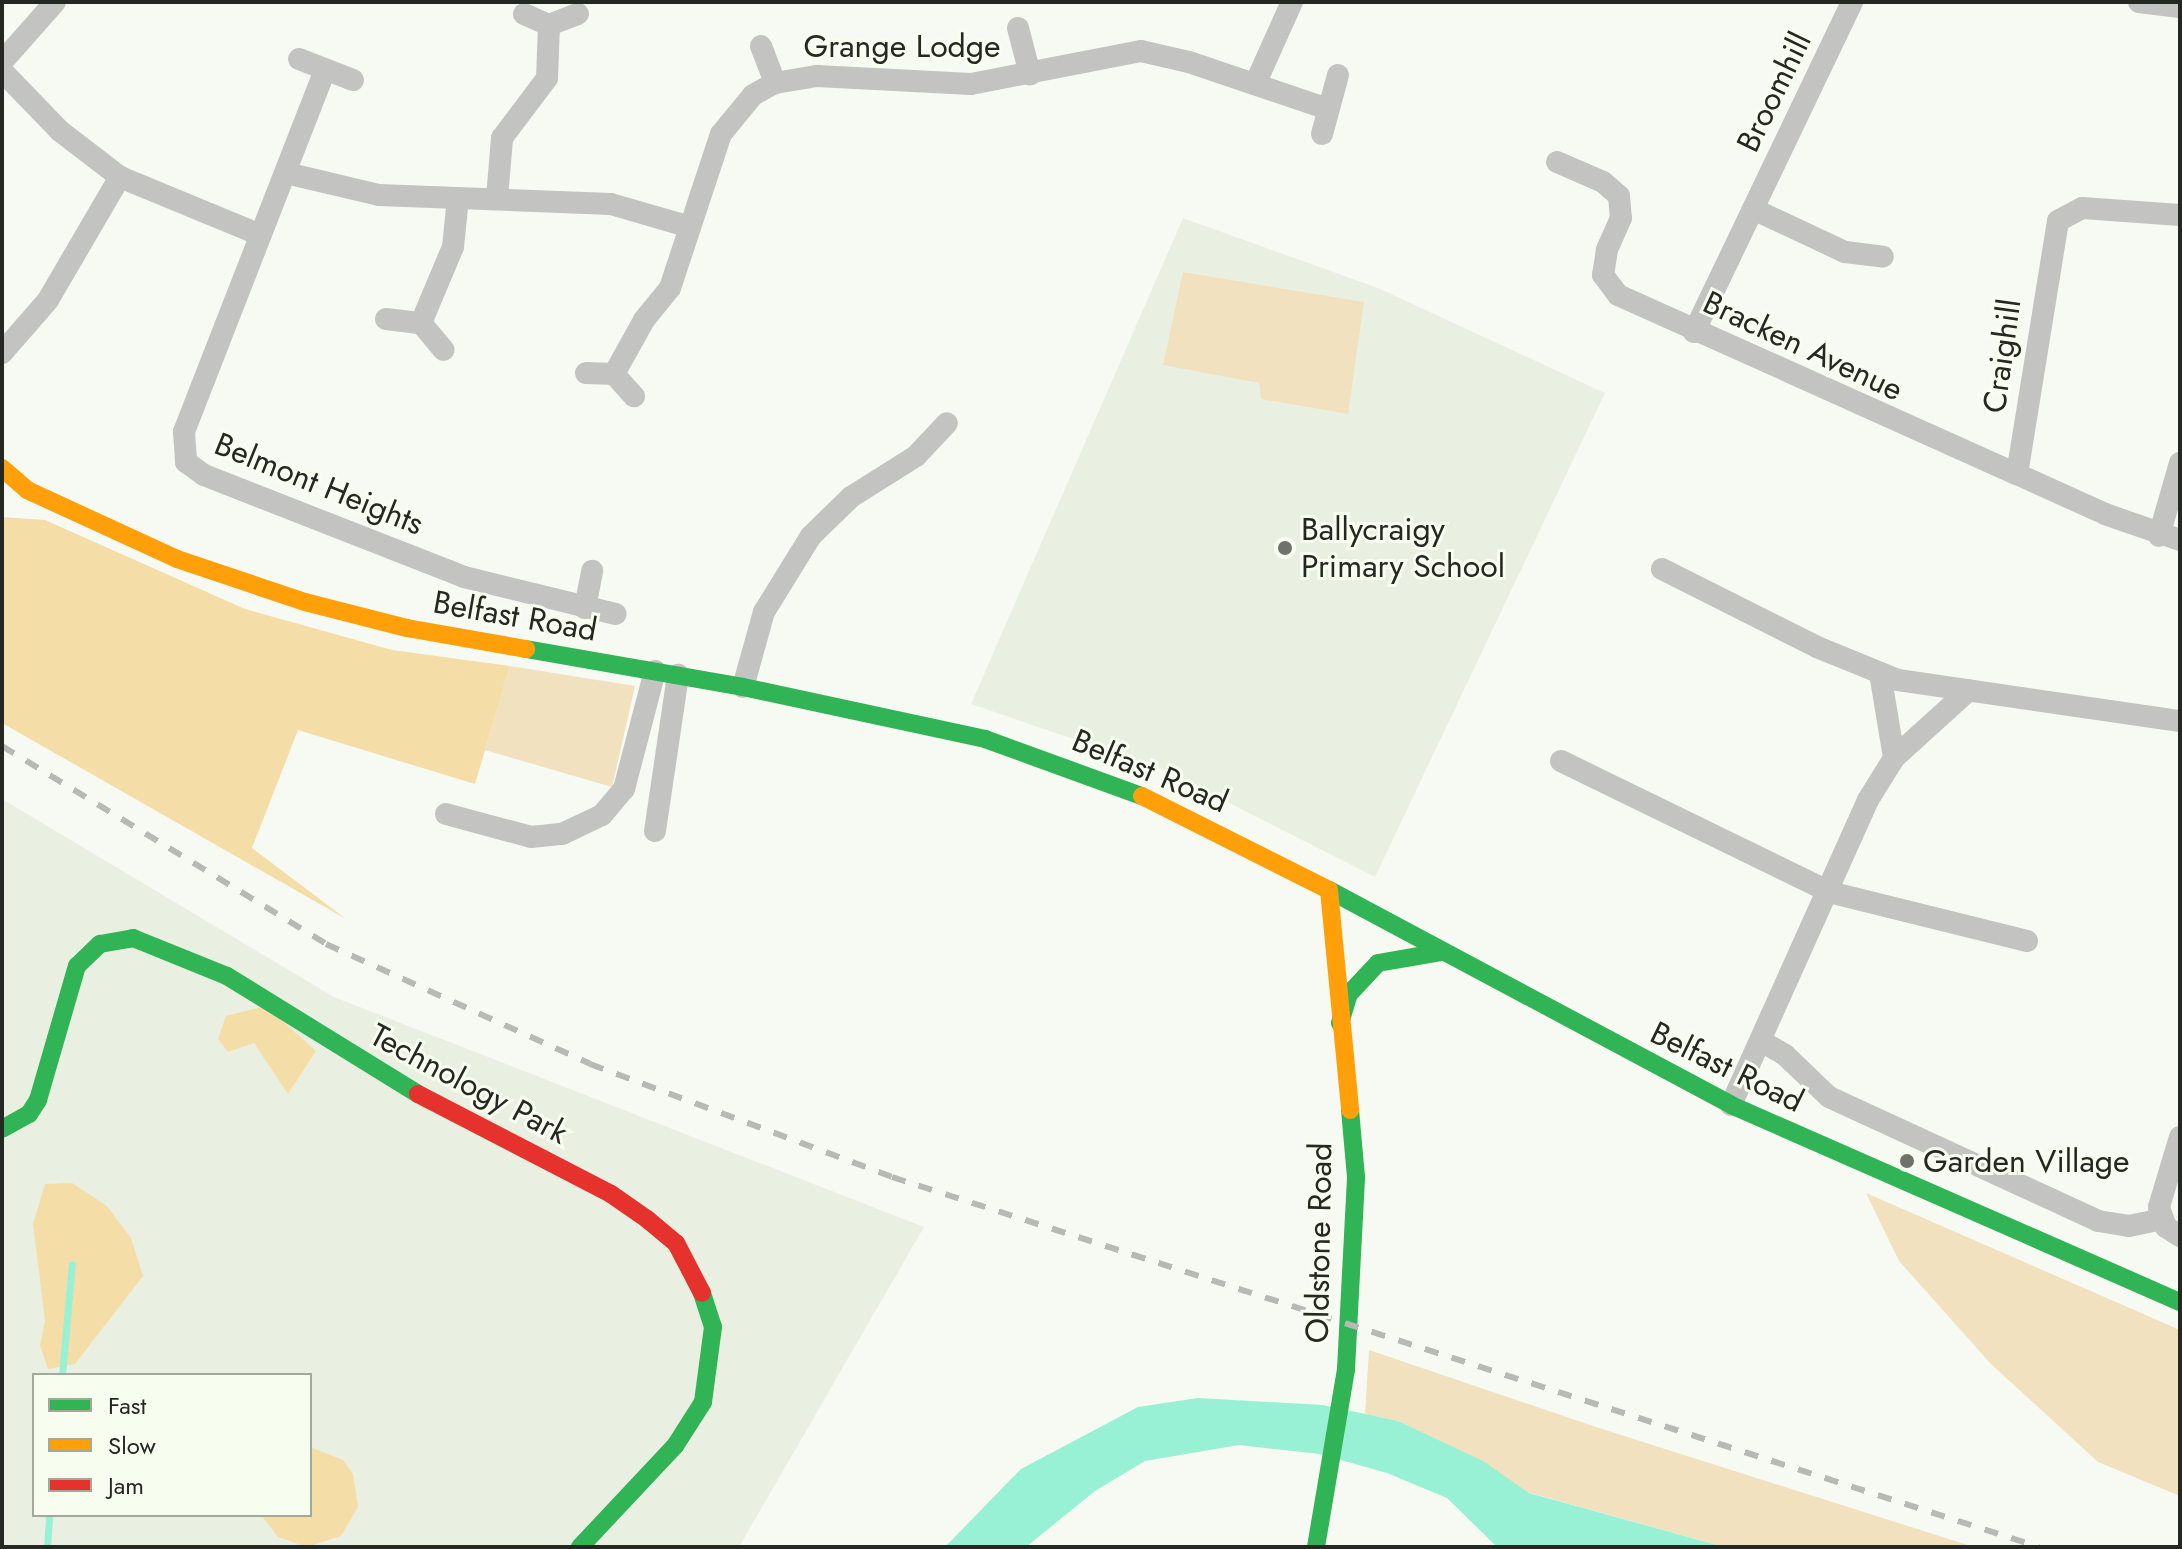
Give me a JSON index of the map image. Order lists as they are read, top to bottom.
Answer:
{
  "streets": {
    "main road": ["Belfast Road", "Technology Park", "Oldstone Road"],
    "street": [
      "Grange Lodge",
      "Broomhill",
      "Bracken Avenue",
      "Craighill",
      "Belmont Heights"
    ]
  },
  "crossings": [
    ["Broomhill", "Bracken Avenue"],
    ["Bracken Avenue", "Craighill"],
    ["Belfast Road", "Oldstone Road"]
  ],
  "places": ["Ballycraigy Primary School", "Garden Village"],
  "legend": ["Fast", "Slow", "Jam"]
}
